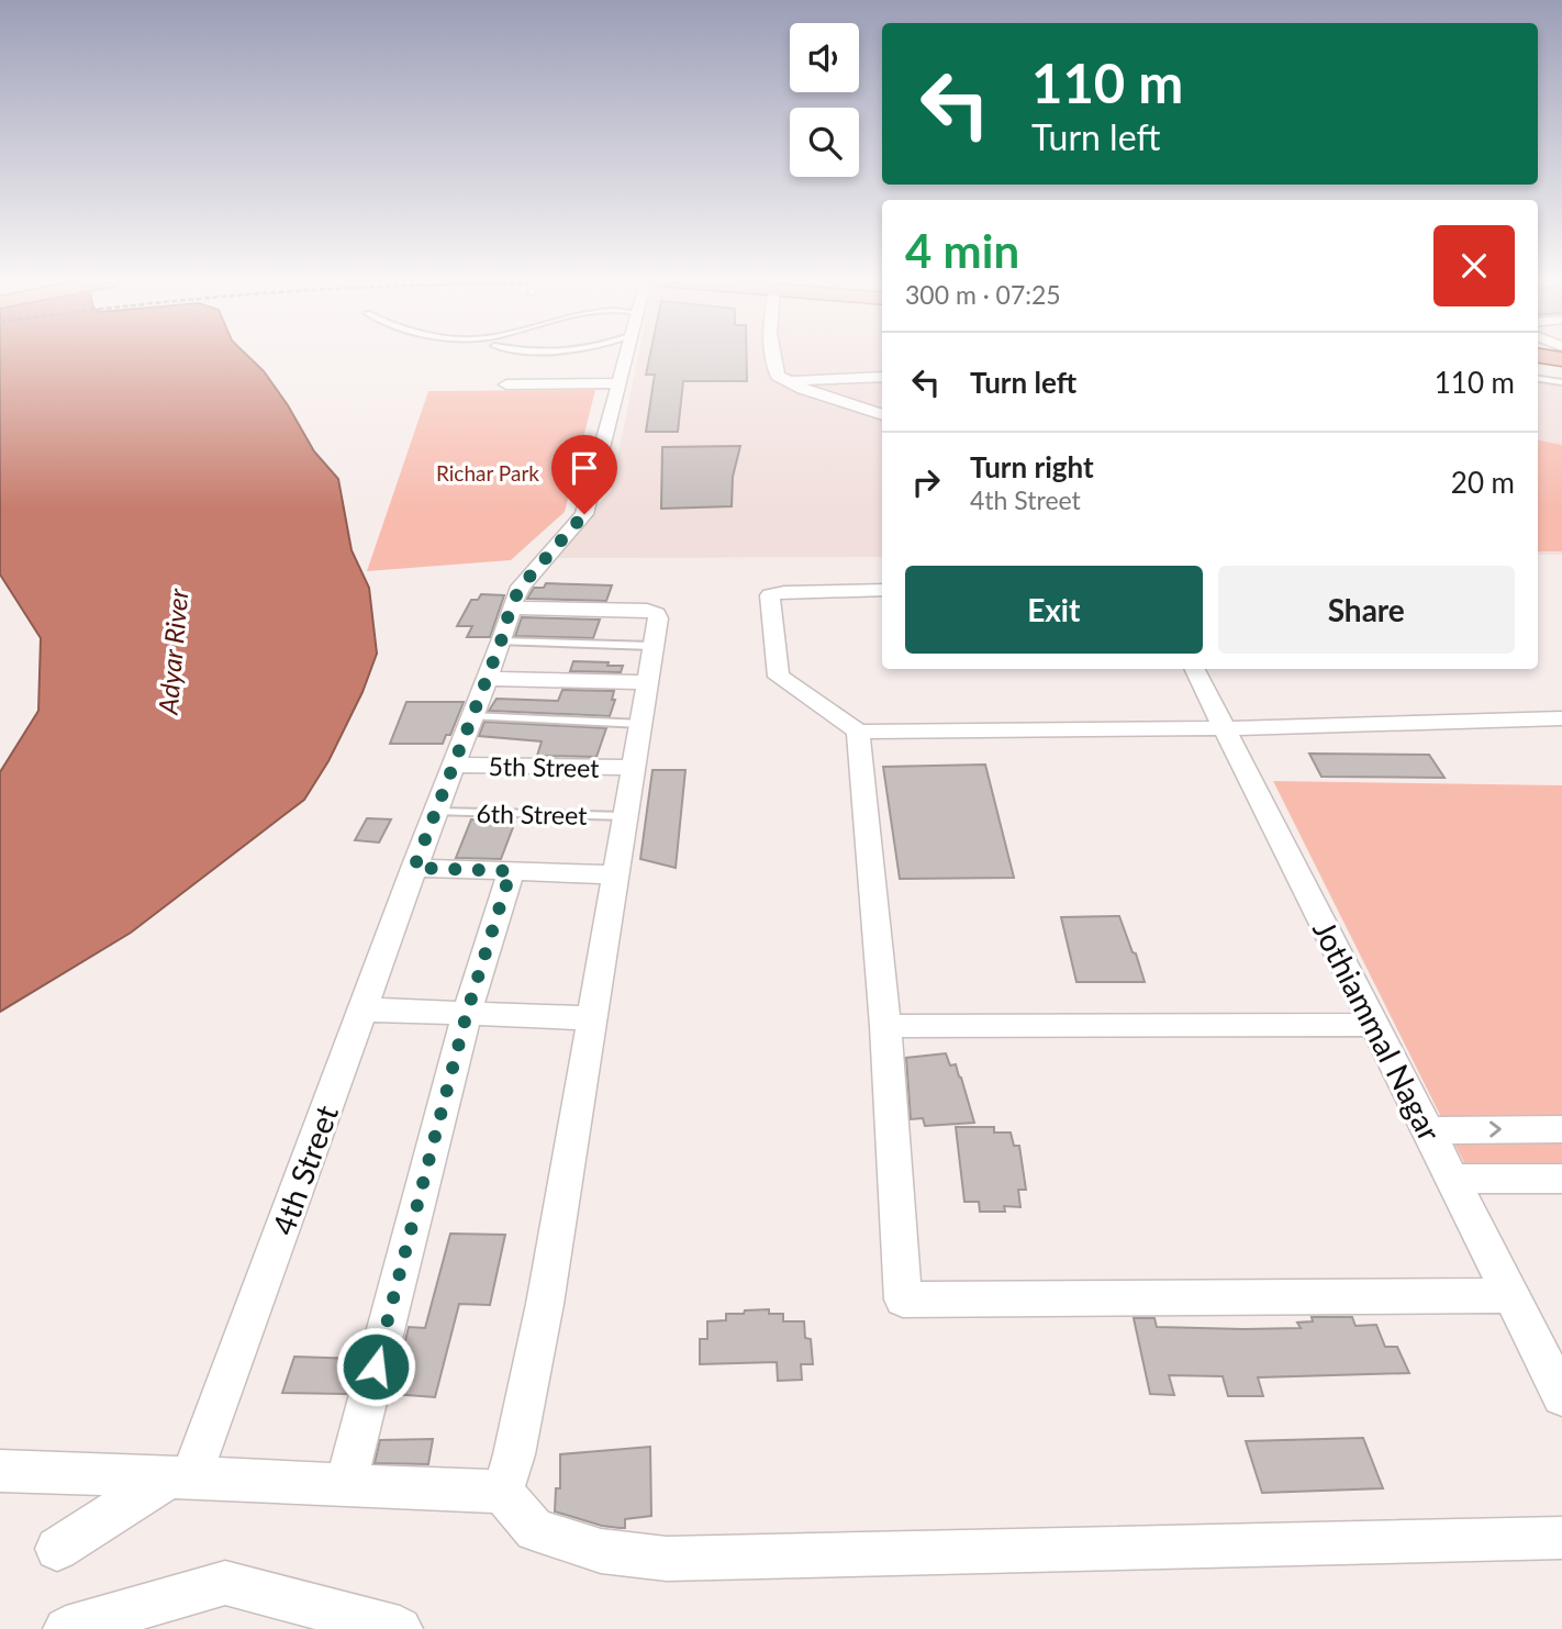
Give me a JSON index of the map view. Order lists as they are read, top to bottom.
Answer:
{
  "streets": {
    "street": ["5th Street", "Jothiammal Nagar", "4th Street"],
    "lane": ["6th Street"]
  },
  "crossings": [
    ["5th Street", "4th Street"],
    ["6th Street", "4th Street"]
  ],
  "water": ["Adyar River"],
  "parks": ["Richar Park"],
  "page": {
    "turn": ["110 m", "Turn left"],
    "heading": ["4 min", "300 m · 07:25"],
    "list": [
      {
        "name": "Turn left",
        "value": "110 m"
      },
      {
        "name": "Turn right",
        "note": "4th Street",
        "value": "20 m"
      }
    ],
    "buttons": ["Exit", "Share"]
  }
}
